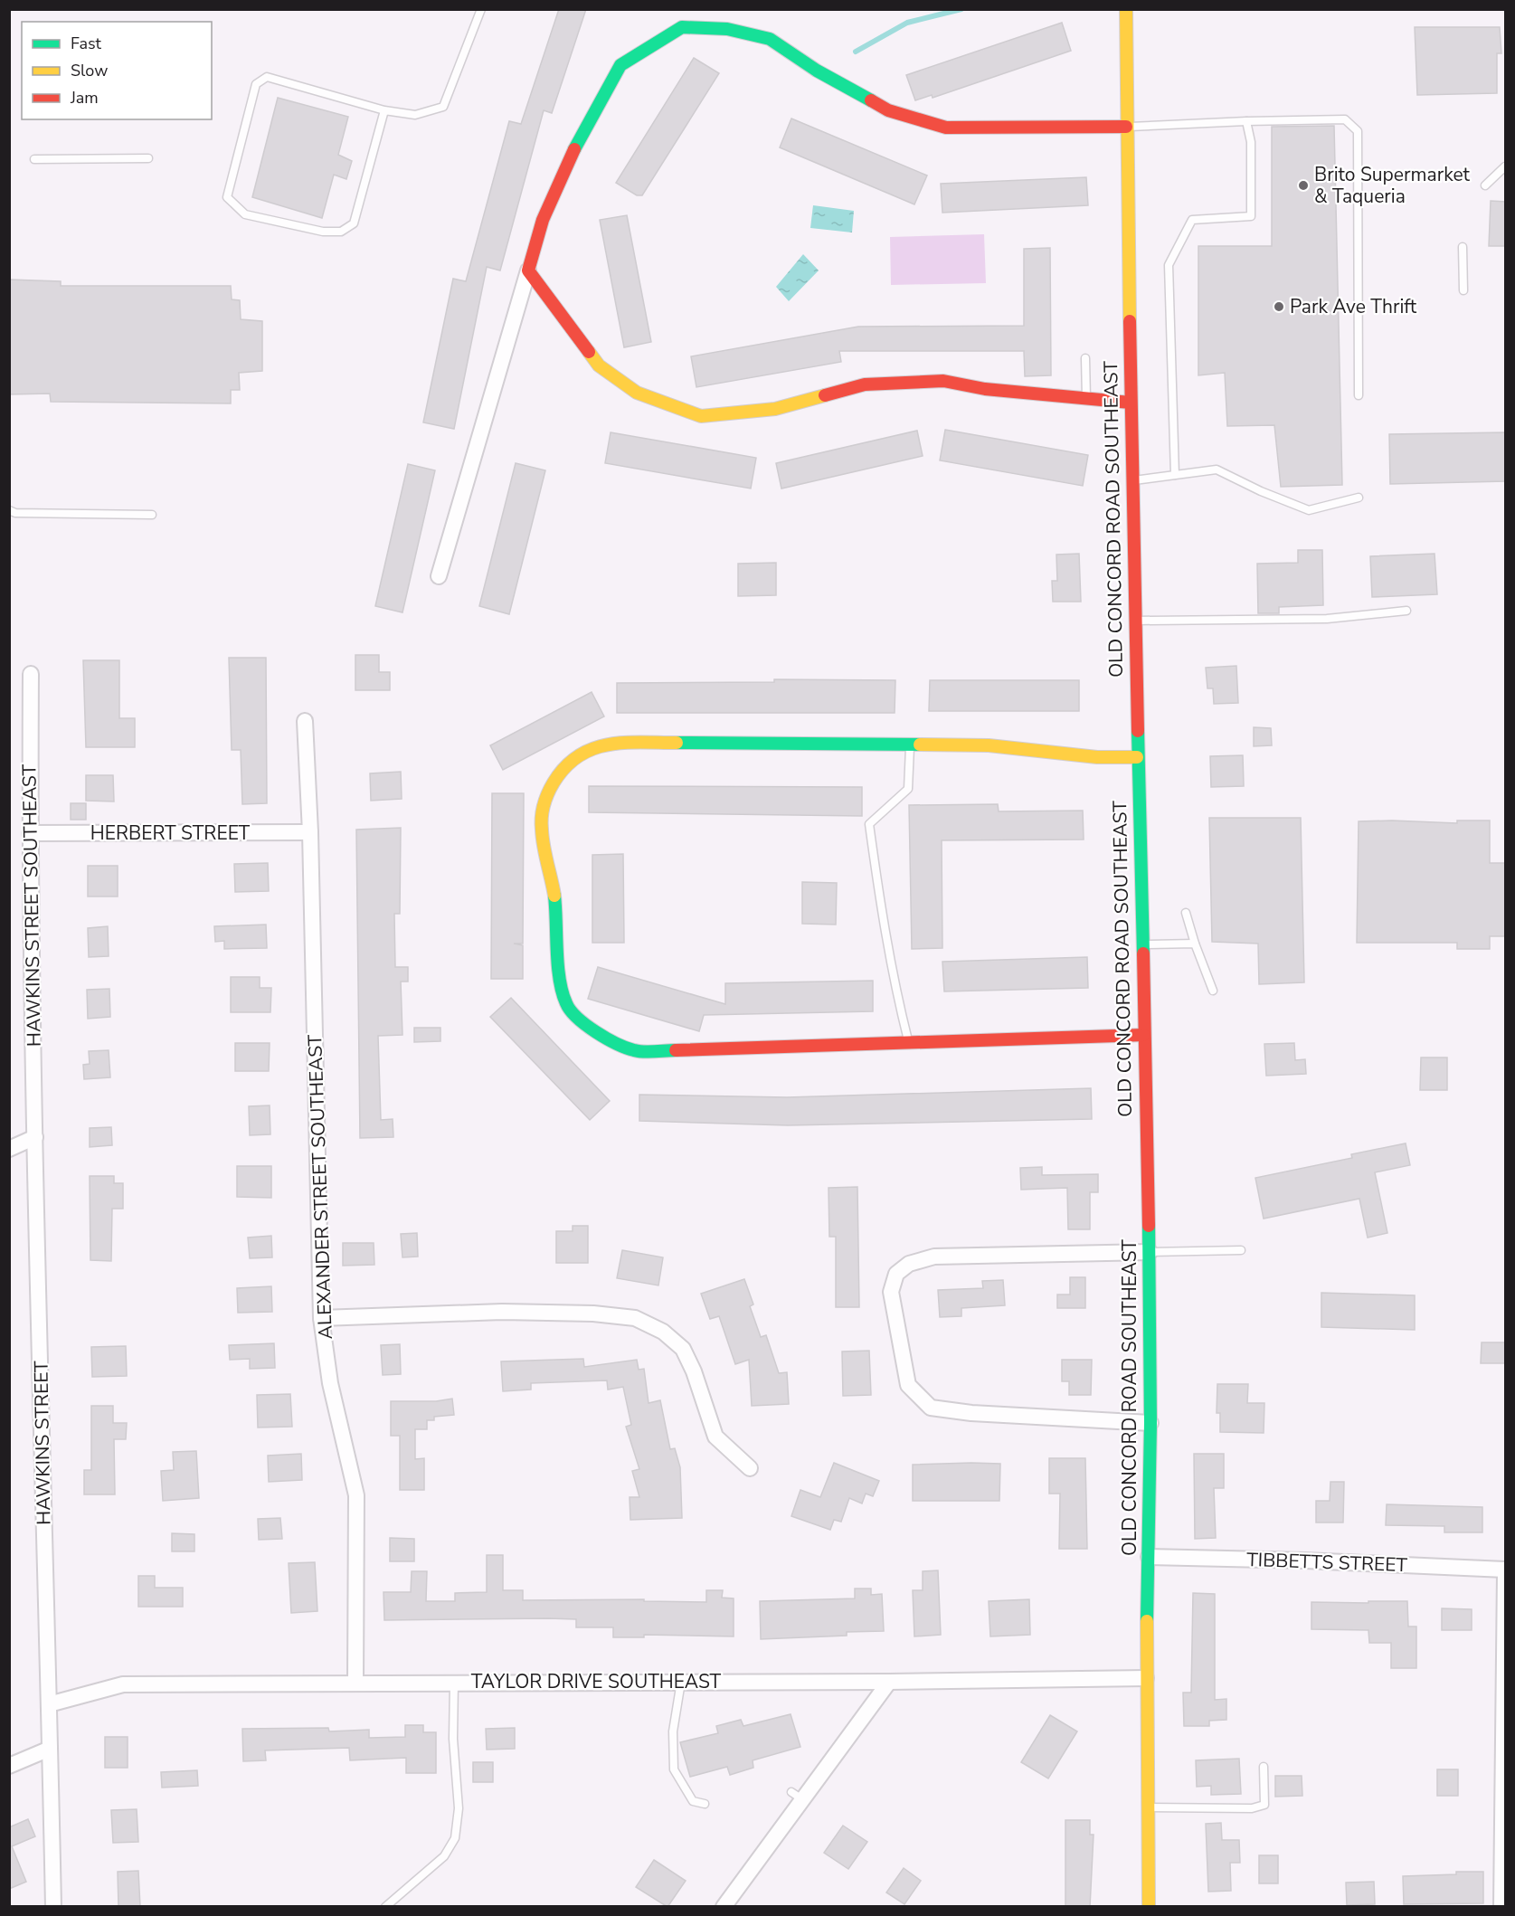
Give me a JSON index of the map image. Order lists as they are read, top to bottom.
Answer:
{
  "streets": {
    "street": [
      "OLD CONCORD ROAD SOUTHEAST",
      "HERBERT STREET",
      "HAWKINS STREET SOUTHEAST",
      "ALEXANDER STREET SOUTHEAST",
      "HAWKINS STREET",
      "TIBBETTS STREET",
      "TAYLOR DRIVE SOUTHEAST"
    ]
  },
  "crossings": [
    ["OLD CONCORD ROAD SOUTHEAST", "TIBBETTS STREET"],
    ["OLD CONCORD ROAD SOUTHEAST", "TAYLOR DRIVE SOUTHEAST"],
    ["HERBERT STREET", "HAWKINS STREET SOUTHEAST"],
    ["HERBERT STREET", "ALEXANDER STREET SOUTHEAST"],
    ["HAWKINS STREET SOUTHEAST", "HAWKINS STREET"],
    ["ALEXANDER STREET SOUTHEAST", "TAYLOR DRIVE SOUTHEAST"],
    ["HAWKINS STREET", "TAYLOR DRIVE SOUTHEAST"]
  ],
  "places": ["Brito Supermarket & Taqueria", "Park Ave Thrift"],
  "legend": ["Fast", "Slow", "Jam"]
}
